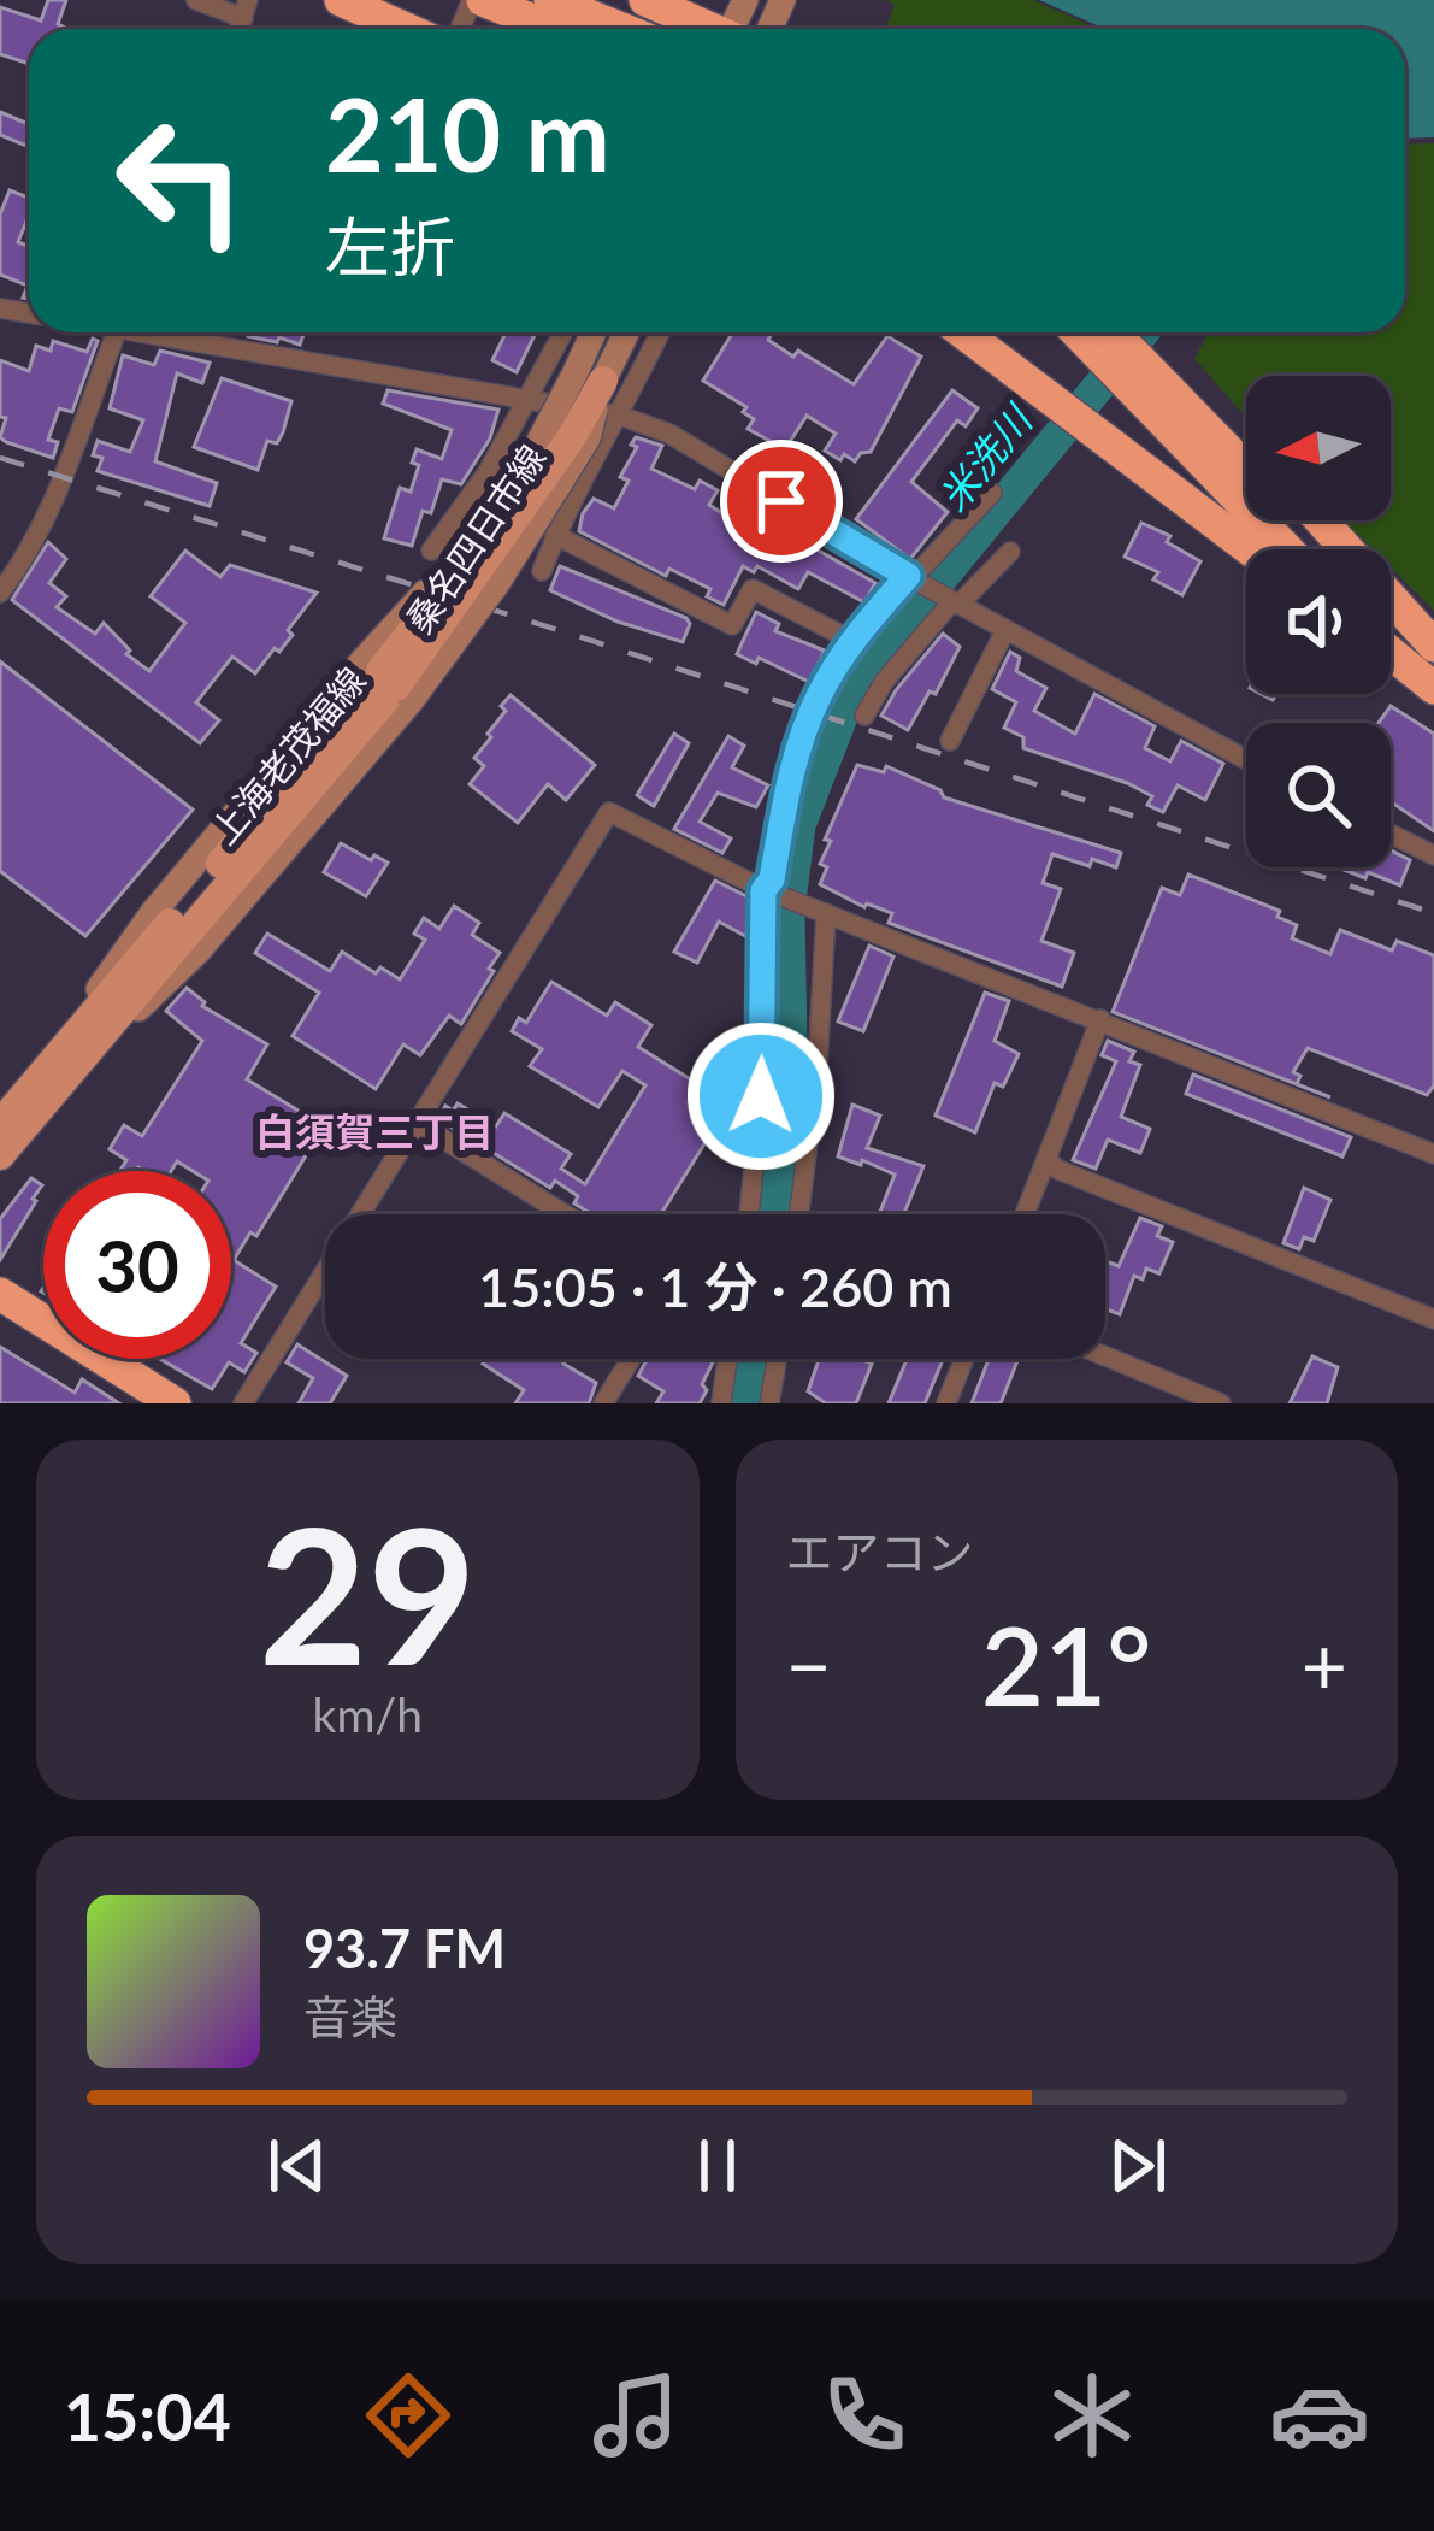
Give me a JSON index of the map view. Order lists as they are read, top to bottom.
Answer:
{
  "streets": {
    "main road": ["桑名四日市線", "上海老茂福線"]
  },
  "crossings": [
    ["桑名四日市線", "上海老茂福線"]
  ],
  "districts": ["白須賀三丁目"],
  "water": ["米洗川"],
  "north": "left",
  "page": {
    "turn": ["210 m", "左折"],
    "limit": "30",
    "trip": "15:05 · 1 分 · 260 m",
    "tile": [
      ["29", "km/h"],
      "エアコン"
    ],
    "heat": ["−", "21°", "+"],
    "song": ["93.7 FM", "音楽"],
    "tabs": "15:04"
  }
}
